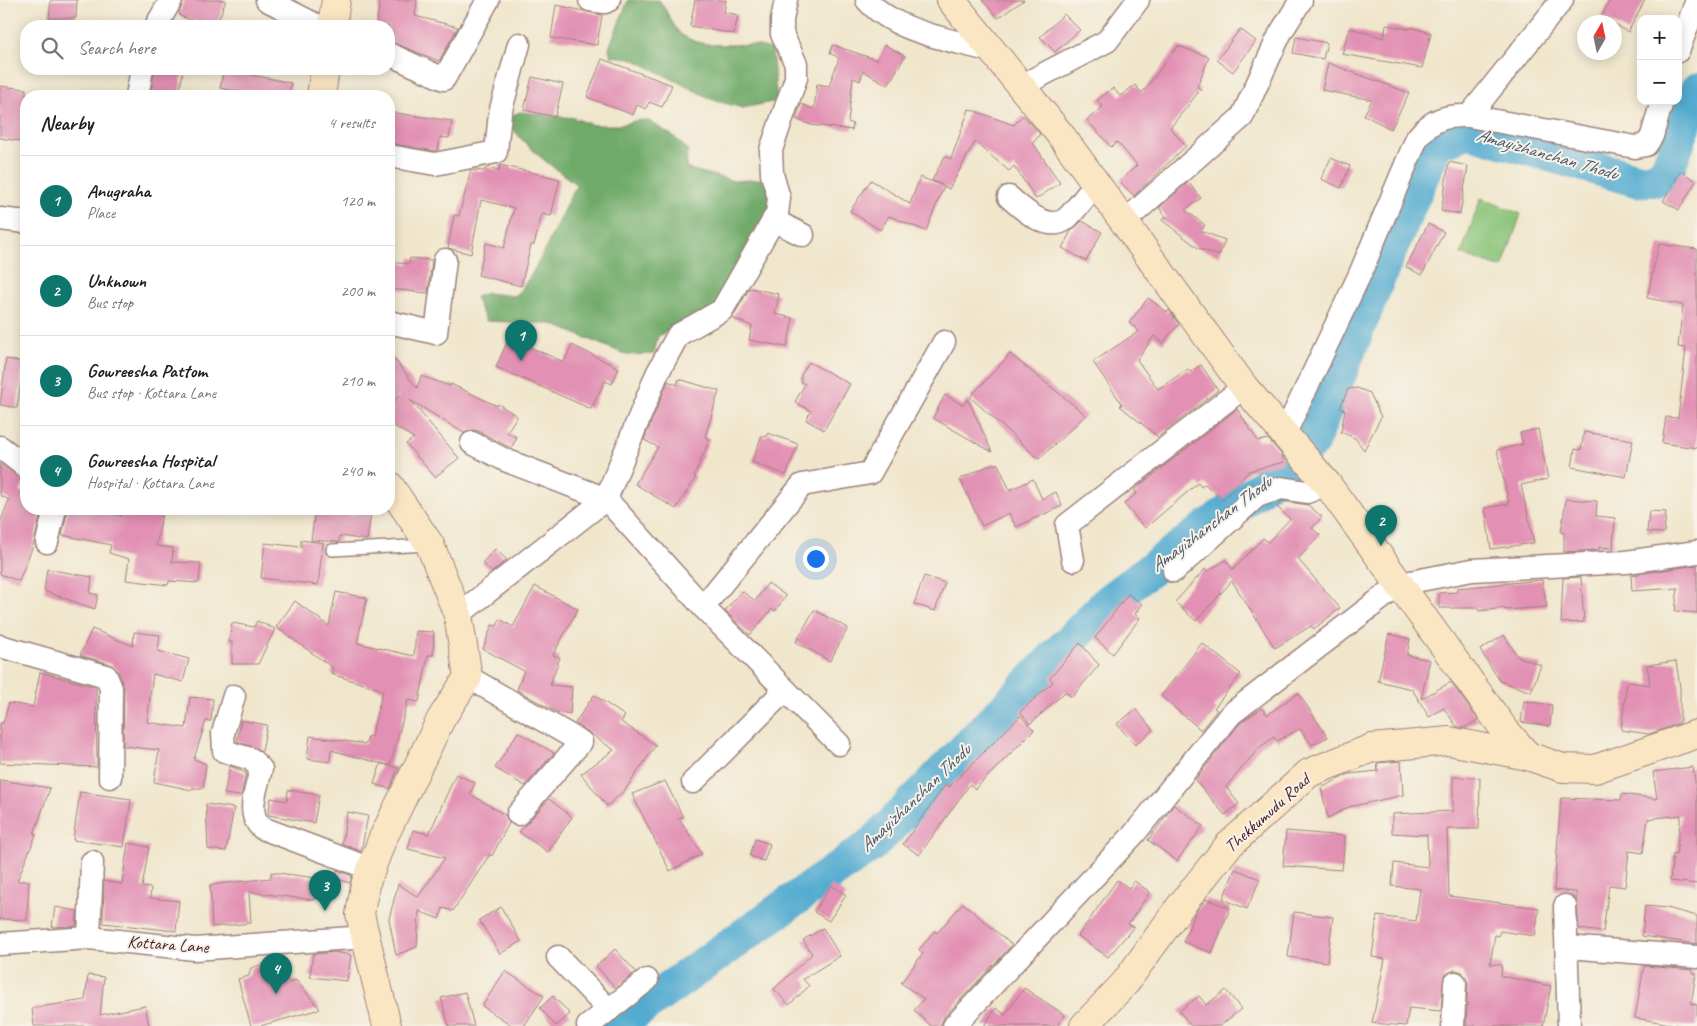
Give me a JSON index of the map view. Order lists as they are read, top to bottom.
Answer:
{
  "streets": {
    "main road": ["Thekkumudu Road"],
    "street": ["Kottara Lane"]
  },
  "water": ["Amayizhanchan Thodu"],
  "north": "top",
  "page": {
    "map_buttons": ["+", "−"],
    "search": "Search here",
    "heading": ["Nearby", "4 results"],
    "list": [
      {
        "mark": "1",
        "name": "Anugraha",
        "note": "Place",
        "value": "120 m"
      },
      {
        "mark": "2",
        "name": "Unknown",
        "note": "Bus stop",
        "value": "200 m"
      },
      {
        "mark": "3",
        "name": "Gowreesha Pattom",
        "note": "Bus stop · Kottara Lane",
        "value": "210 m"
      },
      {
        "mark": "4",
        "name": "Gowreesha Hospital",
        "note": "Hospital · Kottara Lane",
        "value": "240 m"
      }
    ],
    "pins": [
      "1",
      "2",
      "3",
      "4"
    ]
  }
}
